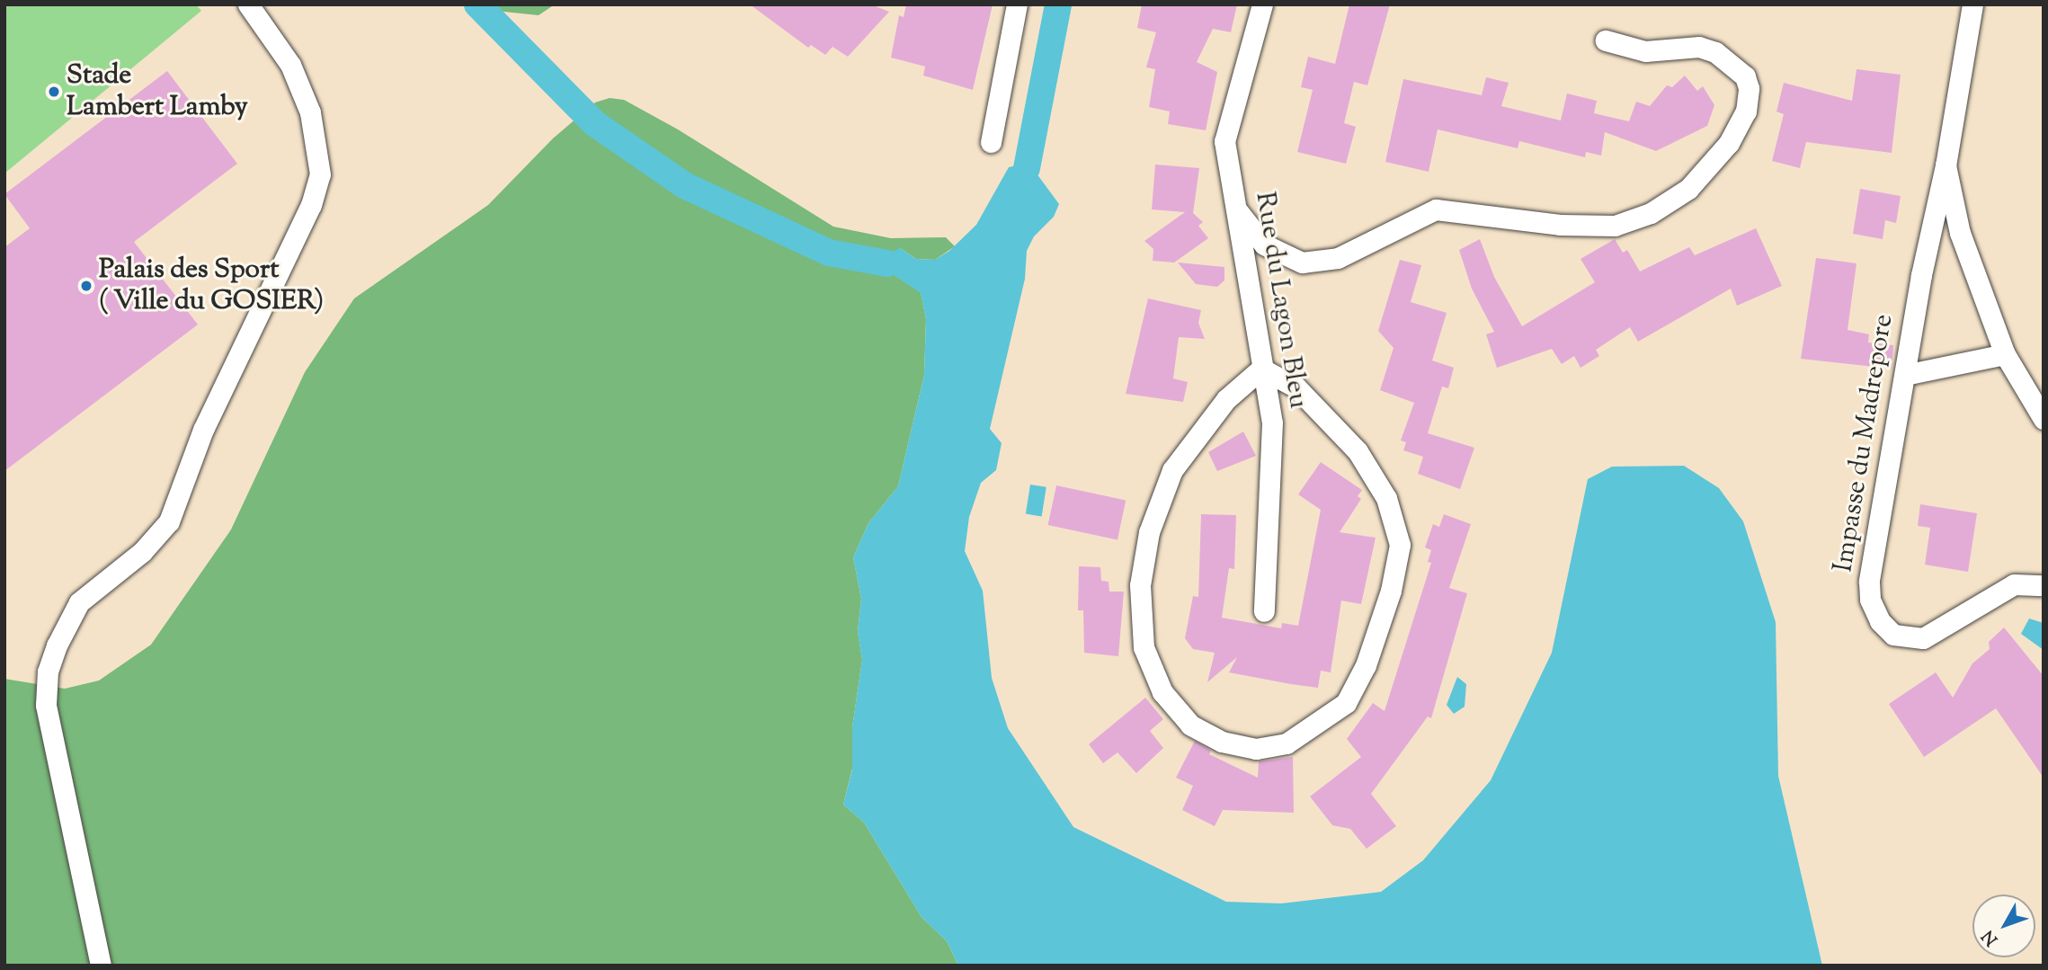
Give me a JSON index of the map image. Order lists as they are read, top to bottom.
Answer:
{
  "streets": {
    "street": ["Rue du Lagon Bleu", "Impasse du Madrepore"]
  },
  "places": ["Stade Lambert Lamby", "Palais des Sport ( Ville du GOSIER)"],
  "north": "bottom left"
}
